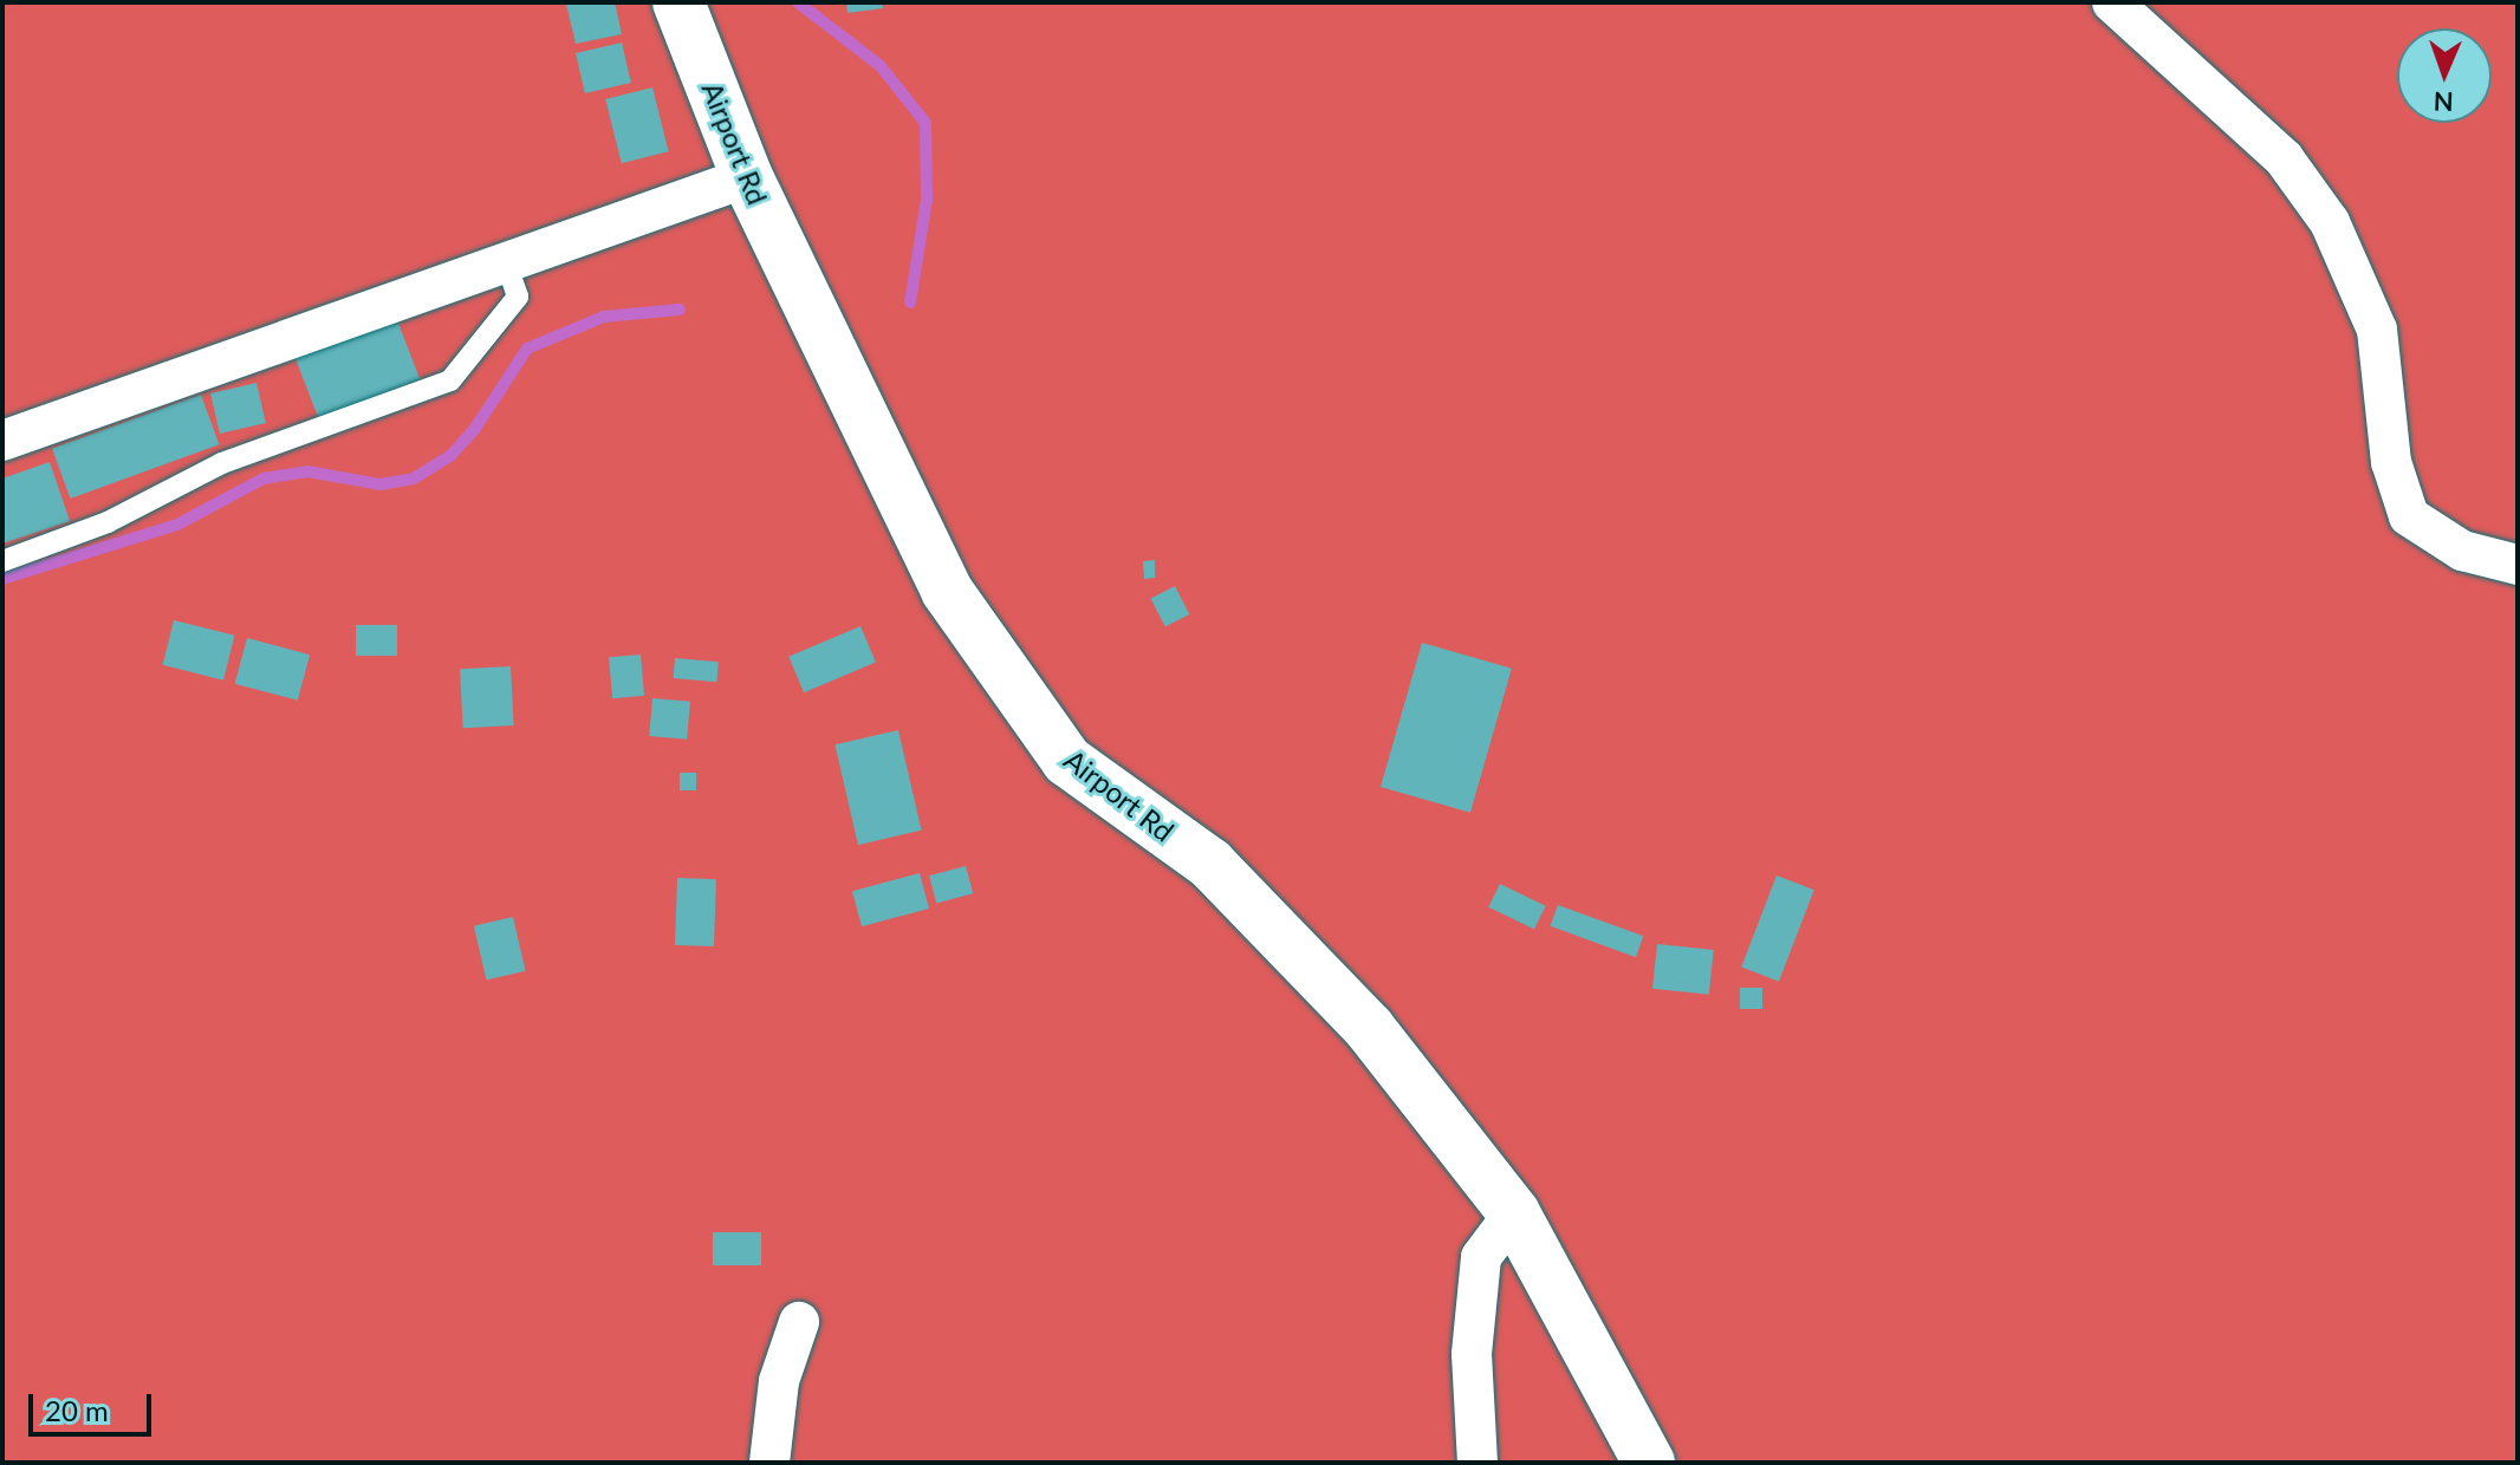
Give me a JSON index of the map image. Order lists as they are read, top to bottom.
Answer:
{
  "streets": {
    "main road": ["Airport Rd"]
  },
  "scale_bar": "20 m",
  "north": "bottom"
}
